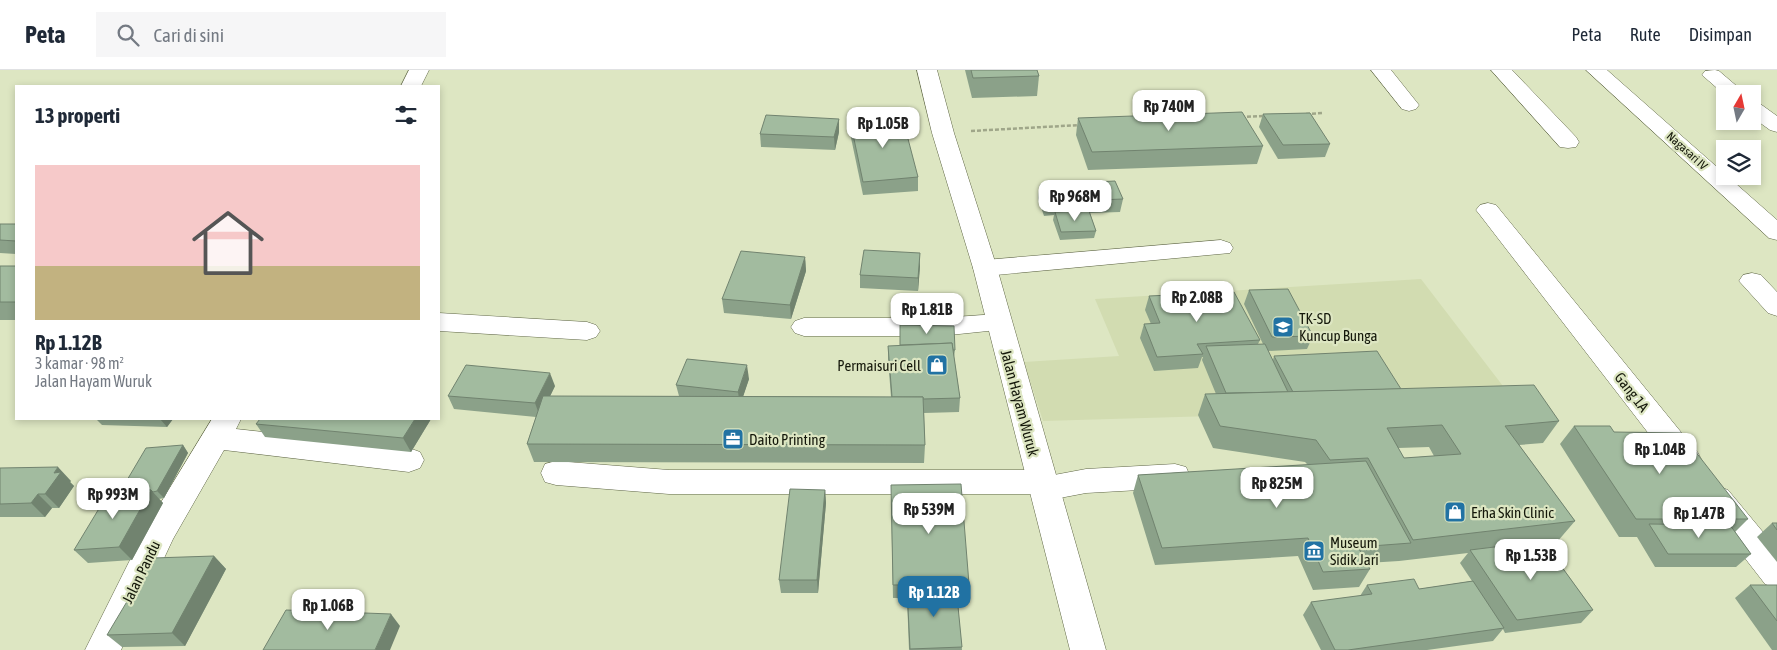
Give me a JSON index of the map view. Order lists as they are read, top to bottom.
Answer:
{
  "streets": {
    "street": [
      "Nagasari IV",
      "Gang 1A",
      "Jalan Hayam Wuruk",
      "Jalan Pandu"
    ]
  },
  "places": {
    "school or university": ["TK-SD Kuncup Bunga"],
    "shop": ["Permaisuri Cell", "Erha Skin Clinic"],
    "office": ["Daito Printing"],
    "museum": ["Museum Sidik Jari"]
  },
  "north": "top",
  "page": {
    "header": "Peta",
    "search": "Cari di sini",
    "nav": ["Peta", "Rute", "Disimpan"],
    "heading": "13 properti",
    "price": [
      "Rp 740M",
      "Rp 1.05B",
      "Rp 968M",
      "Rp 2.08B",
      "Rp 1.81B",
      "Rp 1.04B",
      "Rp 825M",
      "Rp 993M",
      "Rp 539M",
      "Rp 1.47B",
      "Rp 1.53B",
      "Rp 1.12B",
      "Rp 1.06B"
    ],
    "list": [
      {
        "name": "Rp 1.12B",
        "note": "3 kamar · 98 m² · Jalan Hayam Wuruk"
      }
    ]
  }
}
